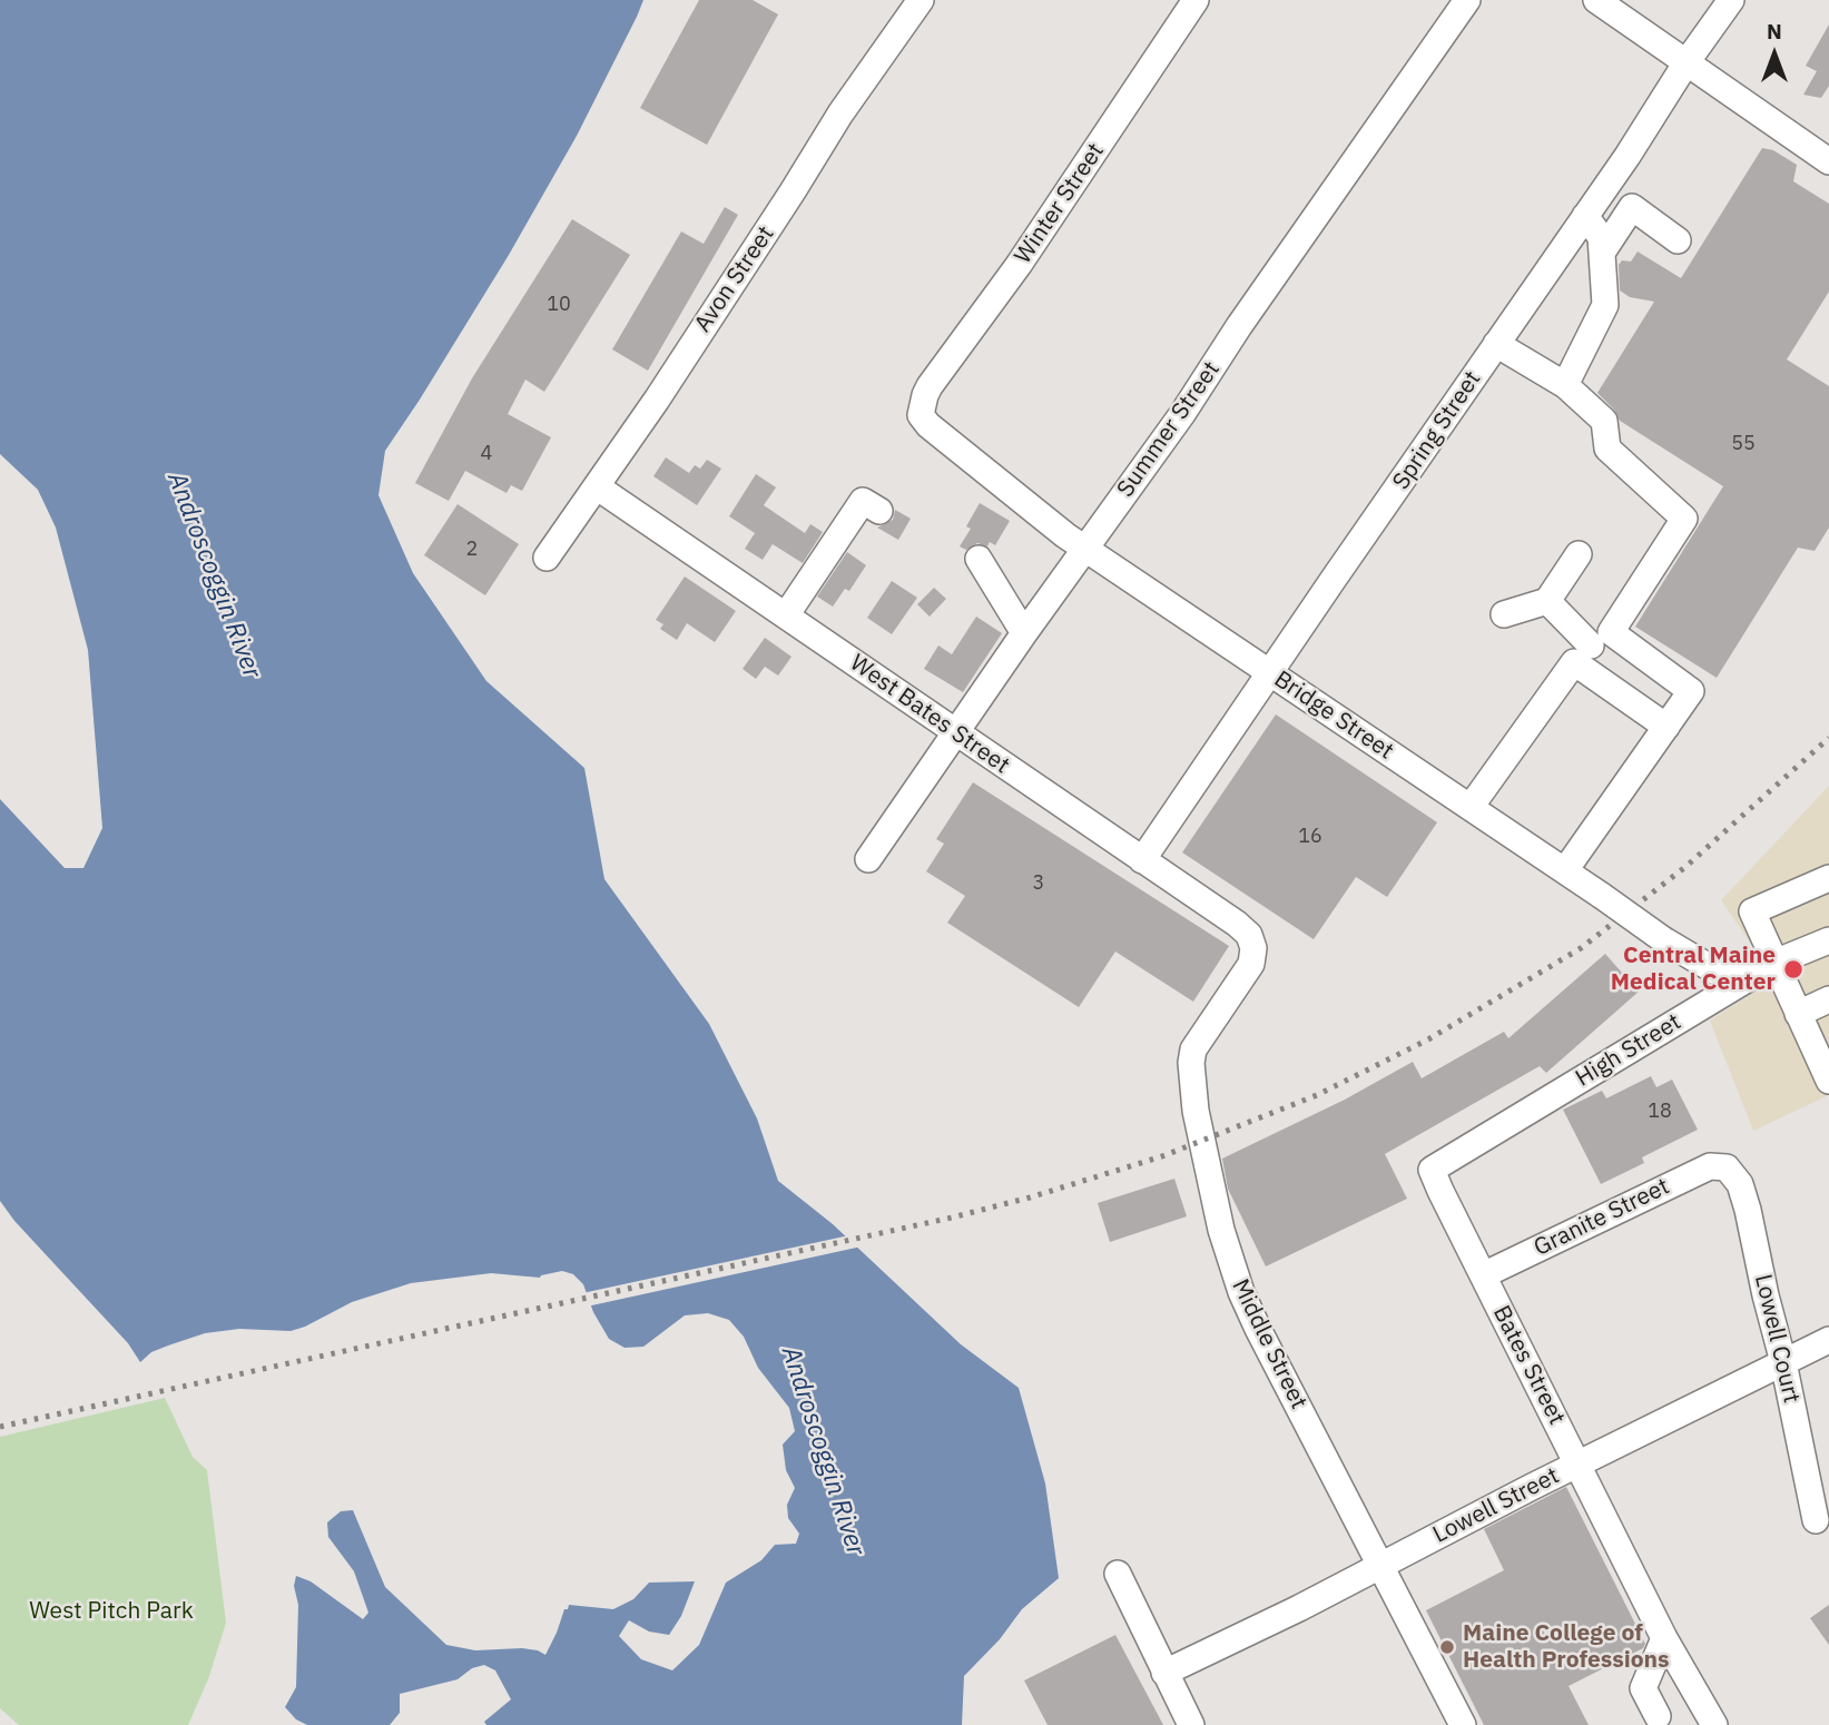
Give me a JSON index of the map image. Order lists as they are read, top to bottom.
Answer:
{
  "streets": {
    "street": [
      "Winter Street",
      "Avon Street",
      "Summer Street",
      "Spring Street",
      "West Bates Street",
      "Bridge Street",
      "High Street",
      "Granite Street",
      "Lowell Court",
      "Middle Street",
      "Bates Street",
      "Lowell Street"
    ]
  },
  "crossings": [
    ["Winter Street", "Bridge Street"],
    ["Avon Street", "West Bates Street"],
    ["Summer Street", "West Bates Street"],
    ["Summer Street", "Bridge Street"],
    ["Spring Street", "West Bates Street"],
    ["Spring Street", "Bridge Street"],
    ["West Bates Street", "Middle Street"],
    ["Bridge Street", "High Street"],
    ["High Street", "Bates Street"],
    ["Granite Street", "Lowell Court"],
    ["Granite Street", "Bates Street"],
    ["Lowell Court", "Lowell Street"],
    ["Middle Street", "Lowell Street"],
    ["Bates Street", "Lowell Street"]
  ],
  "water": ["Androscoggin River"],
  "parks": ["West Pitch Park"],
  "places": ["Central Maine Medical Center", "Maine College of Health Professions"],
  "house_numbers": [
    "10",
    "55",
    "4",
    "2",
    "16",
    "3",
    "18"
  ],
  "north": "top"
}
